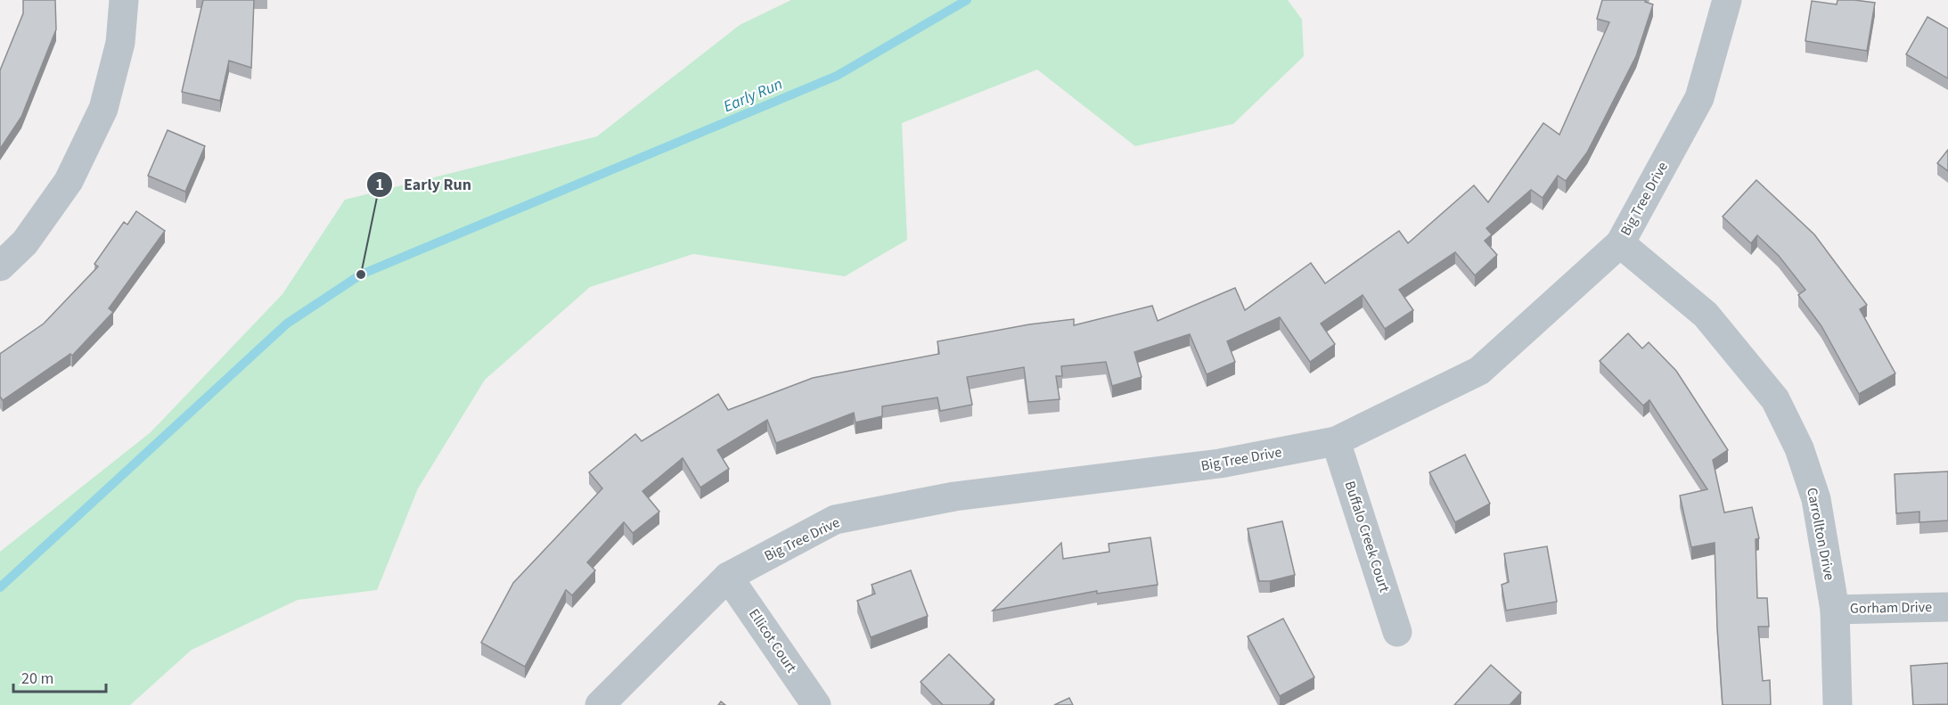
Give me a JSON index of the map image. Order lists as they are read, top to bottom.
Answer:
{
  "streets": {
    "street": [
      "Big Tree Drive",
      "Carrollton Drive",
      "Buffalo Creek Court",
      "Gorham Drive",
      "Ellicot Court"
    ]
  },
  "crossings": [
    ["Big Tree Drive", "Carrollton Drive"],
    ["Big Tree Drive", "Buffalo Creek Court"],
    ["Big Tree Drive", "Ellicot Court"],
    ["Carrollton Drive", "Gorham Drive"]
  ],
  "water": ["Early Run"],
  "places": ["Early Run"],
  "scale_bar": "20 m"
}
